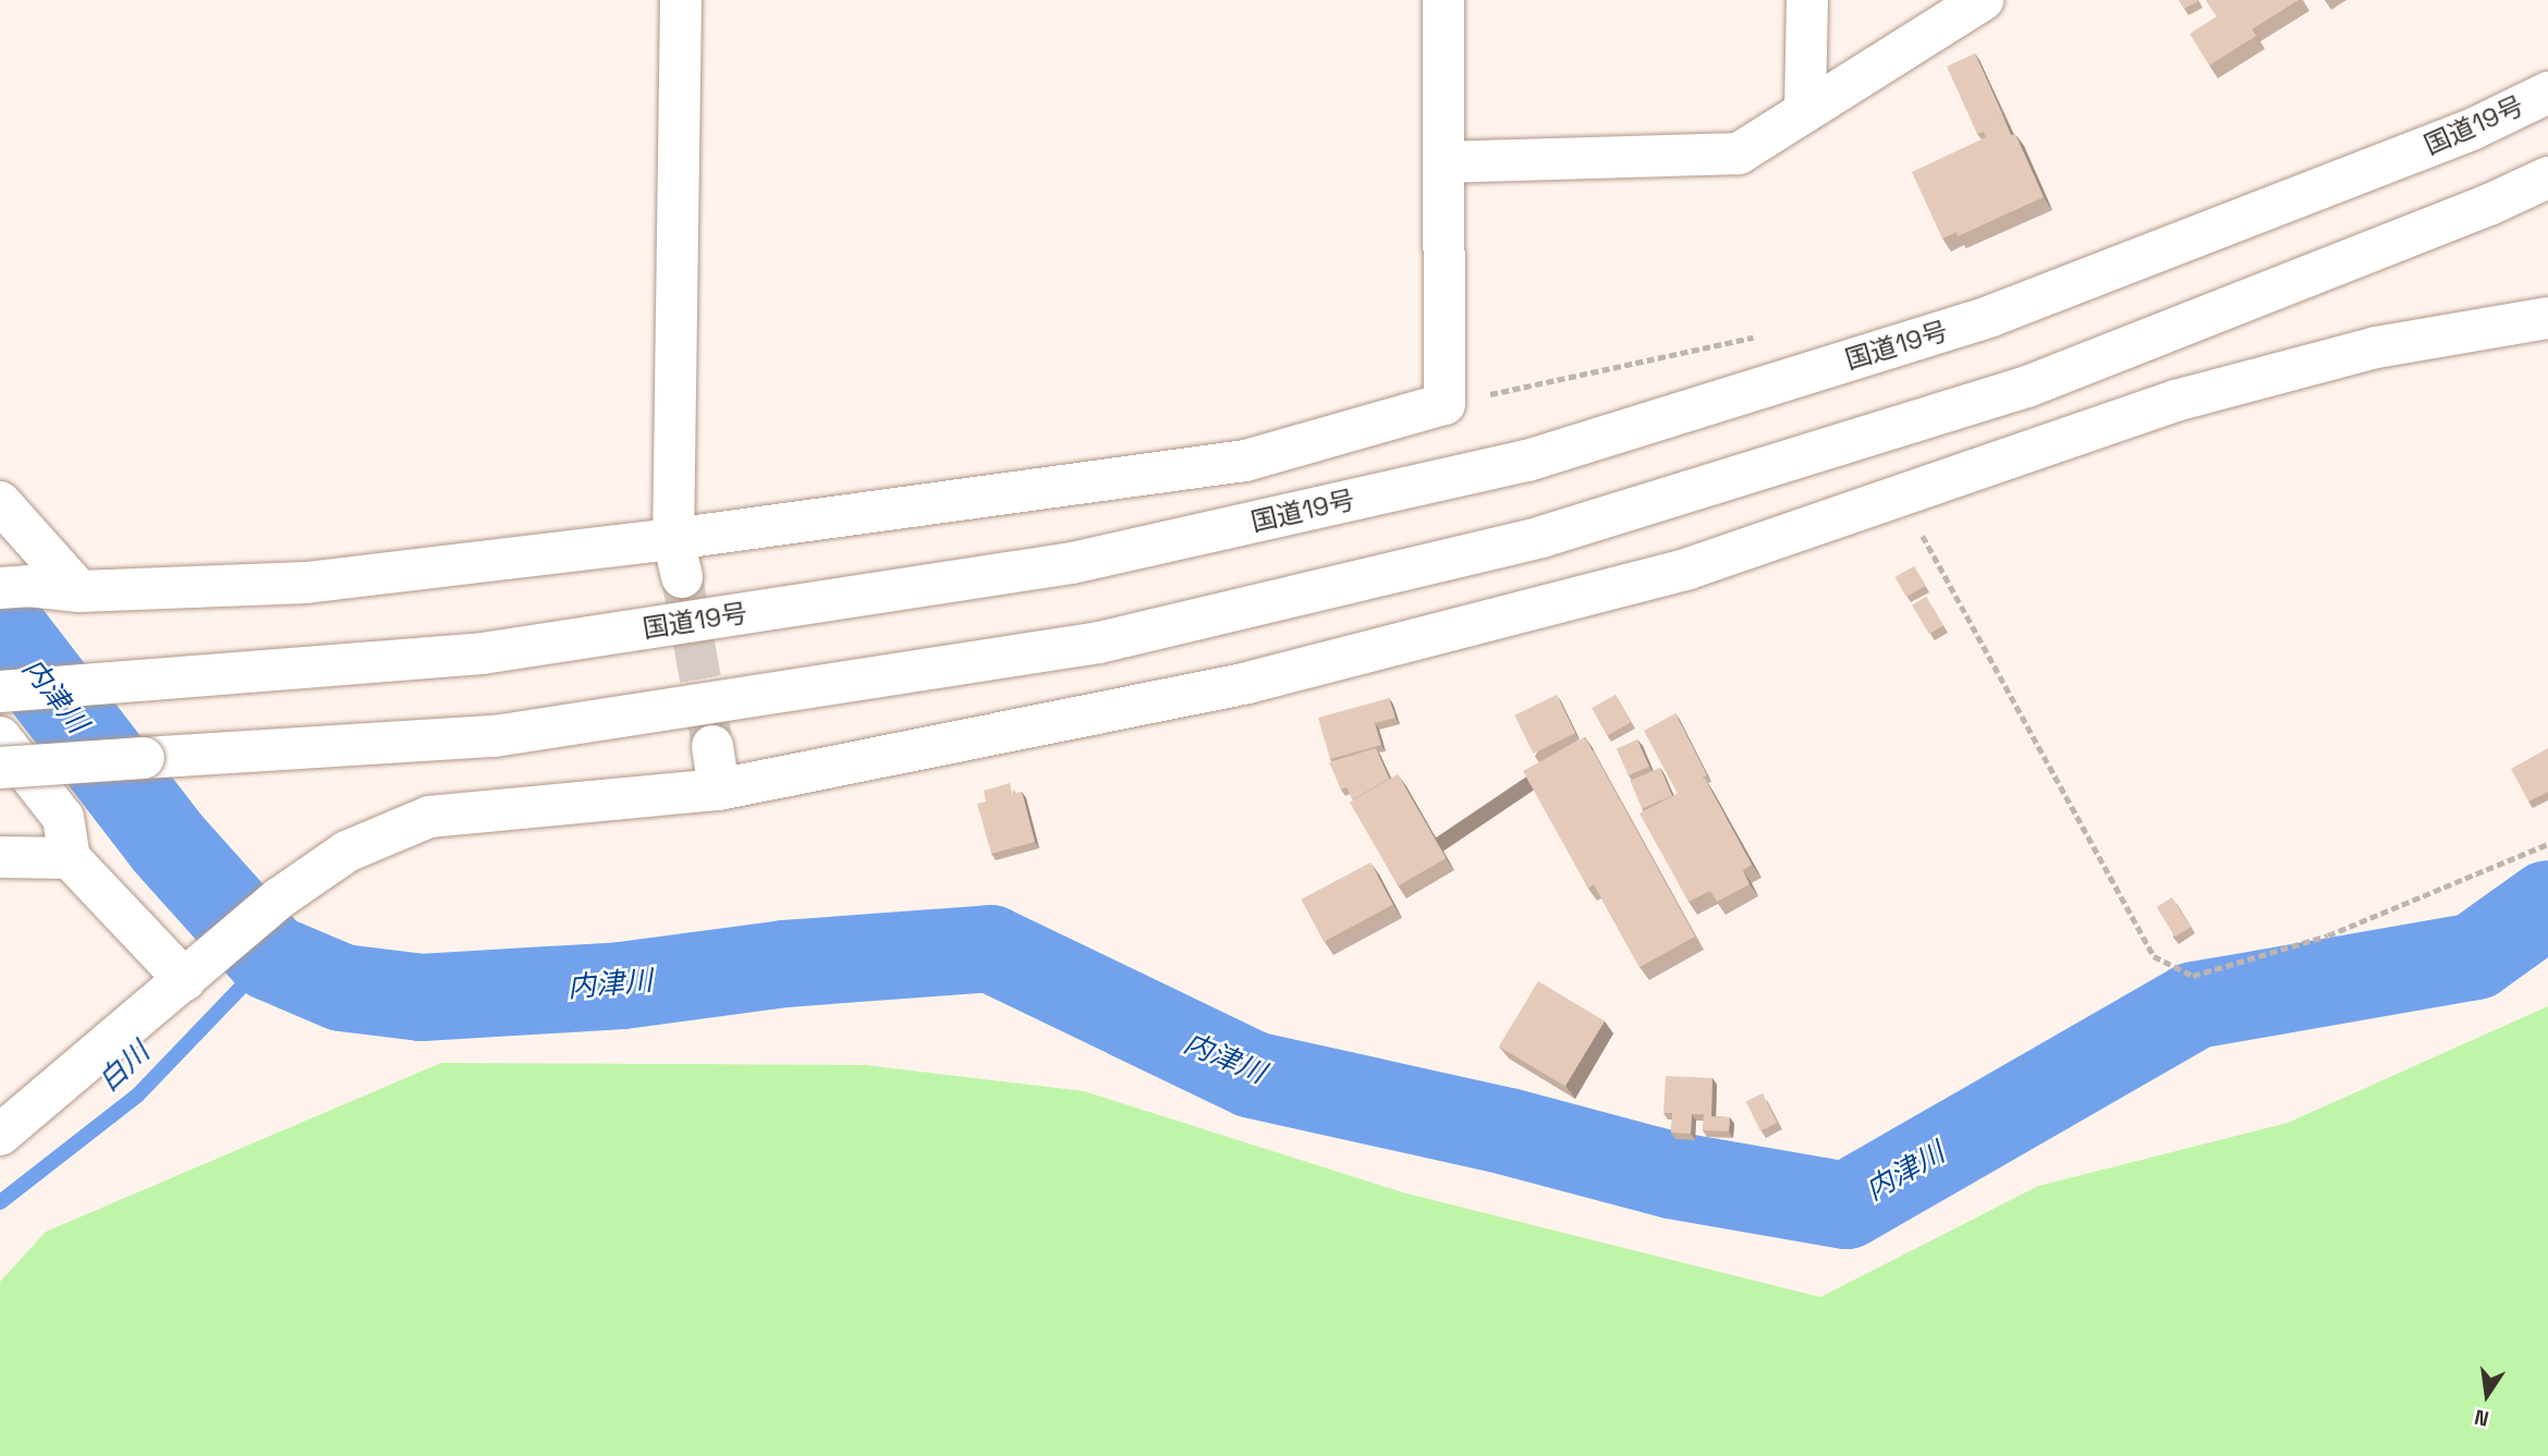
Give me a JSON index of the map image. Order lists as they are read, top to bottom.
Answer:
{
  "streets": {
    "main road": ["国道19号"]
  },
  "water": ["内津川", "白川"],
  "north": "bottom"
}
